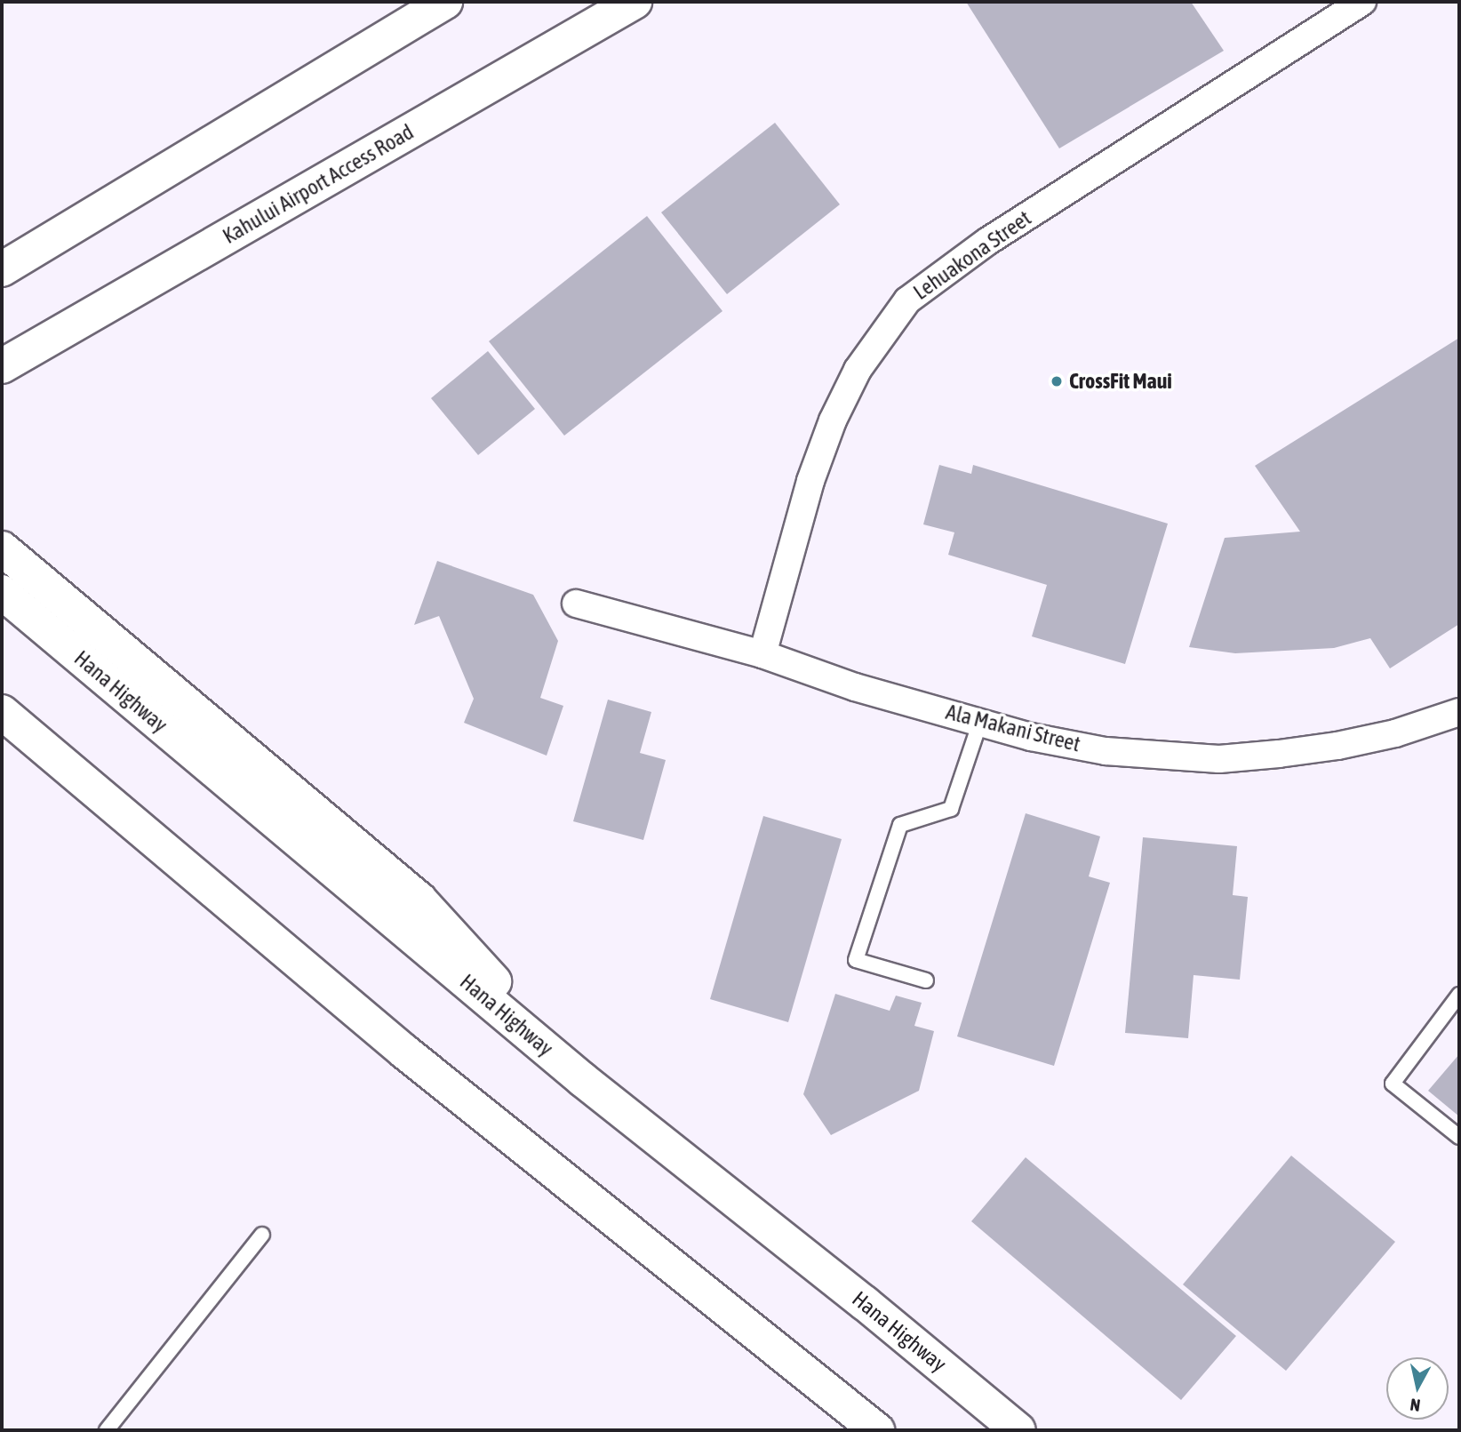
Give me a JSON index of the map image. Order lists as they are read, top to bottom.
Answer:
{
  "streets": {
    "main road": ["Kahului Airport Access Road", "Hana Highway"],
    "street": ["Lehuakona Street", "Ala Makani Street"]
  },
  "crossings": [
    ["Lehuakona Street", "Ala Makani Street"]
  ],
  "places": ["CrossFit Maui"],
  "north": "bottom"
}
